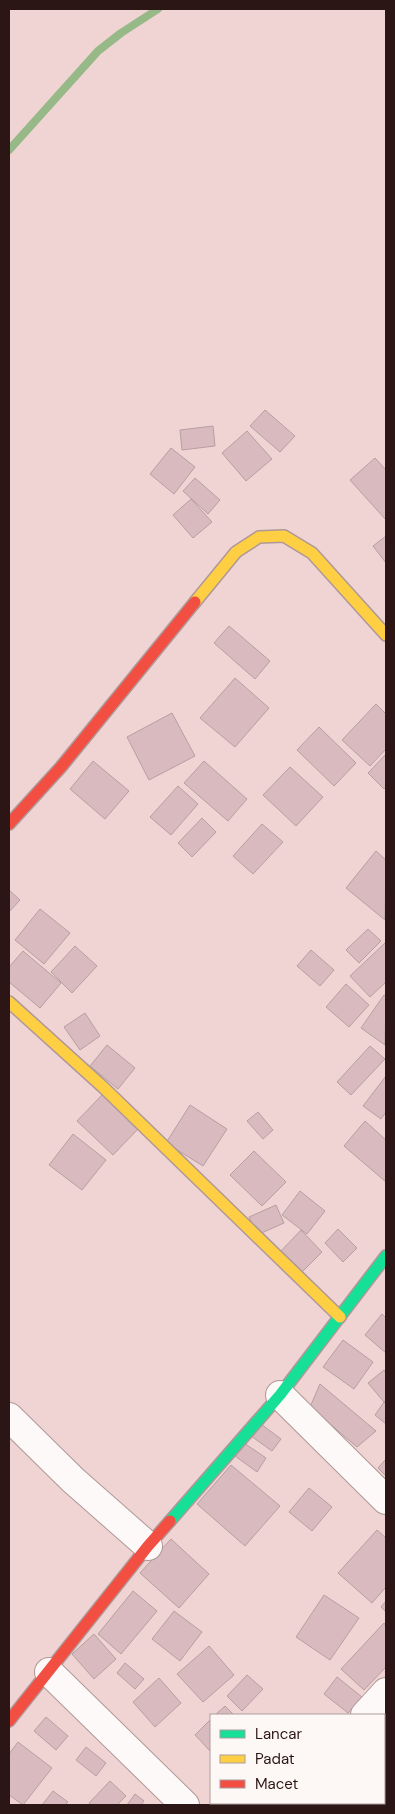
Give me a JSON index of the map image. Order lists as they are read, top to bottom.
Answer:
{
  "legend": ["Lancar", "Padat", "Macet"]
}
